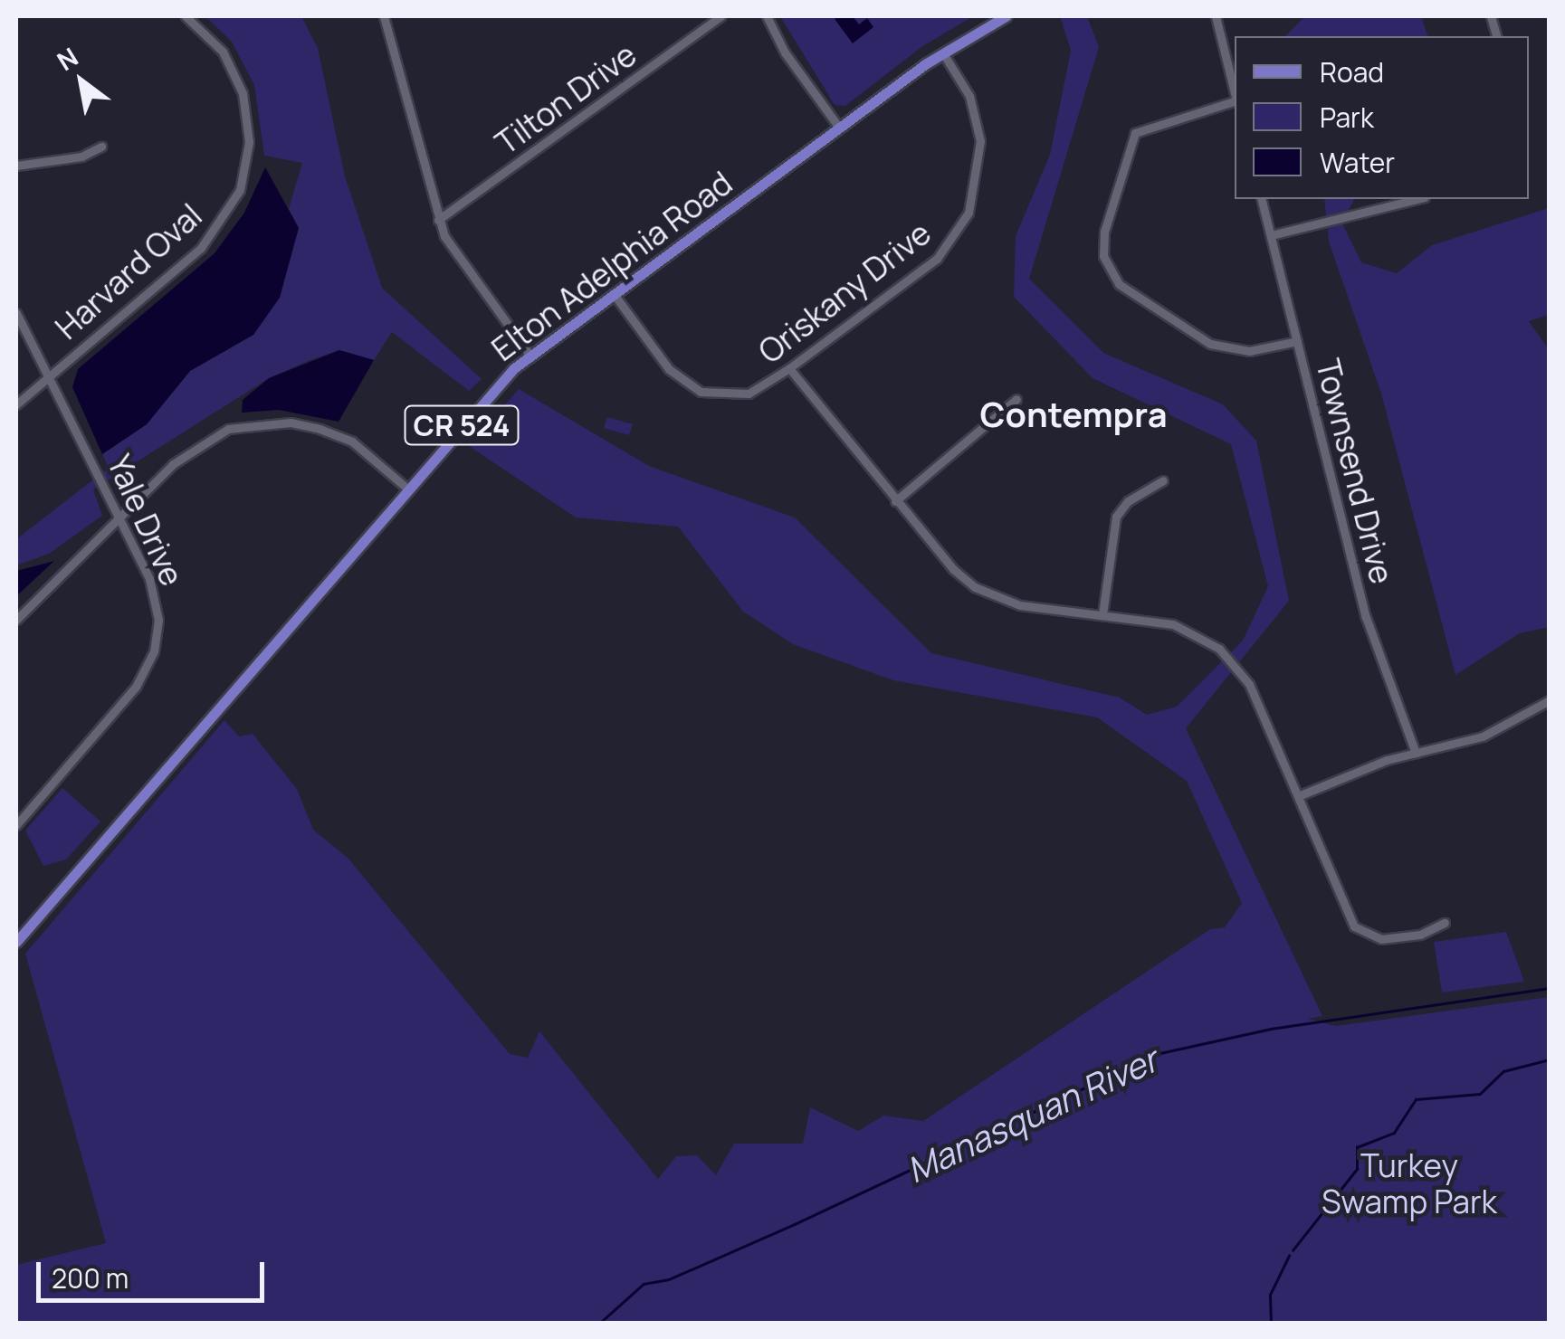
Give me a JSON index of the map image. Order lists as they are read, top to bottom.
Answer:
{
  "streets": {
    "main road": ["Elton Adelphia Road", "CR 524"],
    "street": [
      "Tilton Drive",
      "Harvard Oval",
      "Oriskany Drive",
      "Townsend Drive",
      "Yale Drive"
    ]
  },
  "crossings": [
    ["Elton Adelphia Road", "Oriskany Drive"],
    ["Harvard Oval", "Yale Drive"]
  ],
  "districts": ["Contempra"],
  "water": ["Manasquan River"],
  "parks": ["Turkey Swamp Park"],
  "legend": ["Road", "Park", "Water"],
  "scale_bar": "200 m",
  "north": "top left"
}
